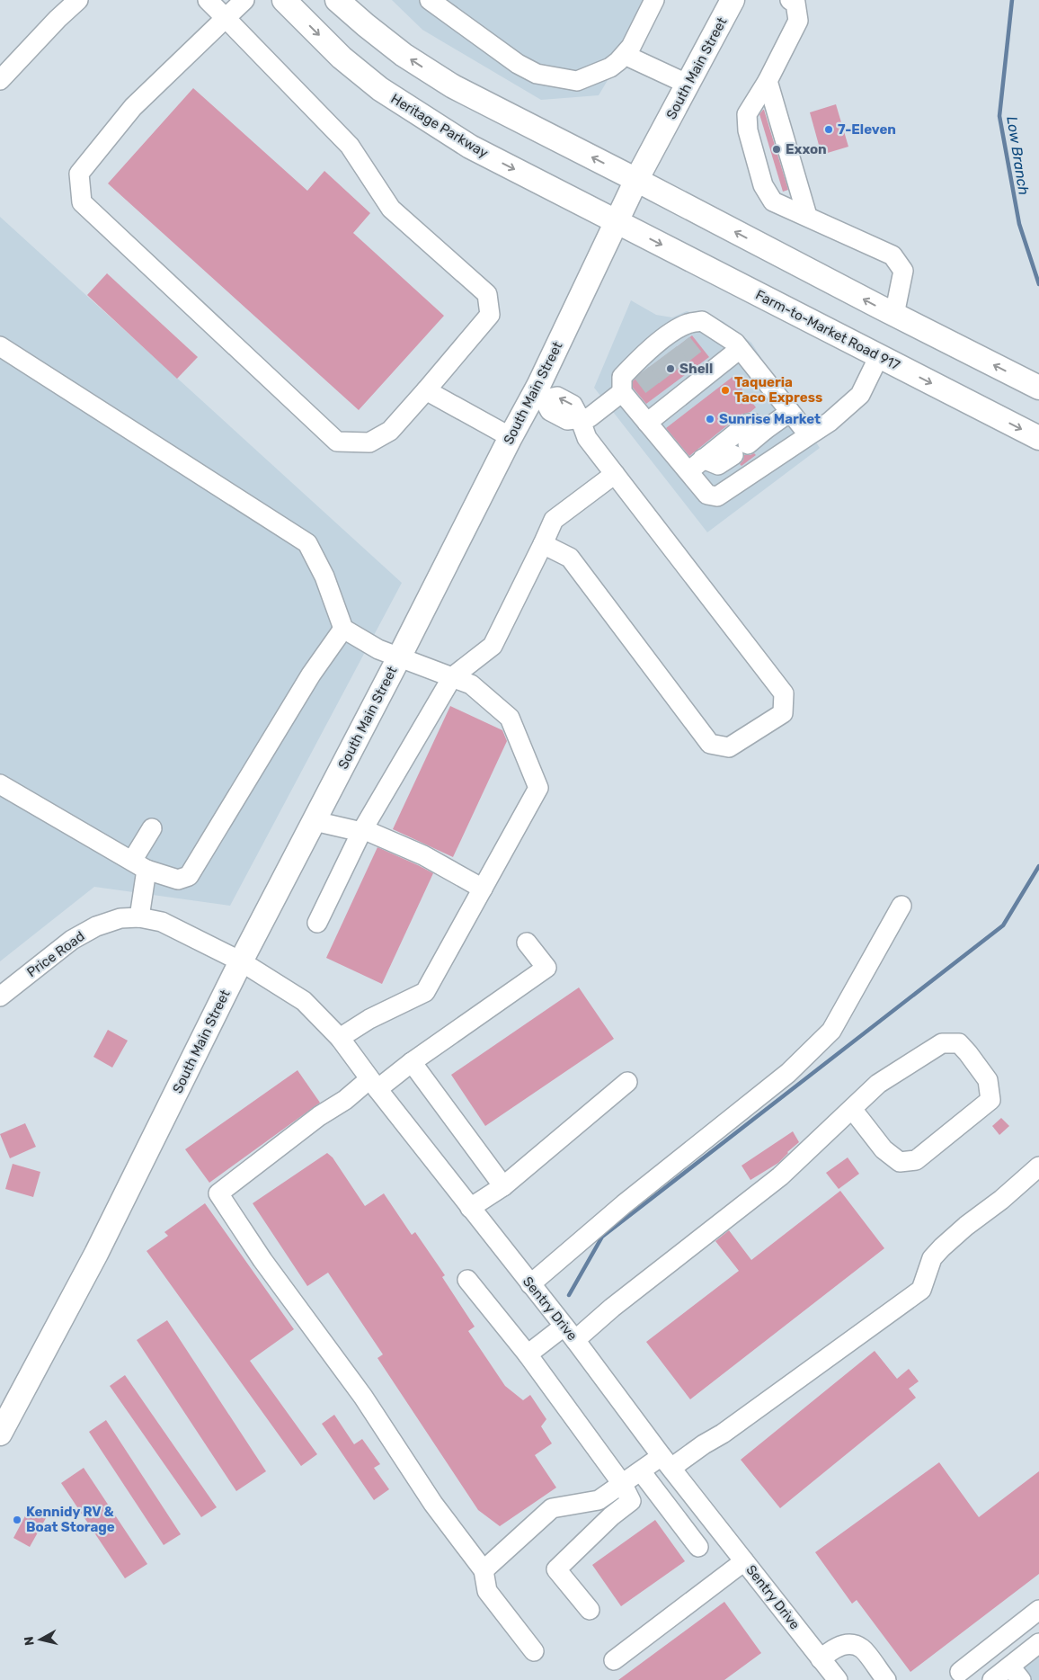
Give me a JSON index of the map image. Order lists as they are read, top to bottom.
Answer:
{
  "streets": {
    "main road": ["South Main Street", "Heritage Parkway", "Farm-to-Market Road 917"],
    "street": ["Price Road", "Sentry Drive"]
  },
  "crossings": [
    ["South Main Street", "Heritage Parkway"],
    ["South Main Street", "Farm-to-Market Road 917"],
    ["South Main Street", "Price Road"],
    ["South Main Street", "Sentry Drive"],
    ["Heritage Parkway", "Farm-to-Market Road 917"],
    ["Price Road", "Sentry Drive"]
  ],
  "water": ["Low Branch"],
  "places": [
    "7-Eleven",
    "Exxon",
    "Shell",
    "Taqueria Taco Express",
    "Sunrise Market",
    "Kennidy RV & Boat Storage"
  ],
  "north": "left"
}
